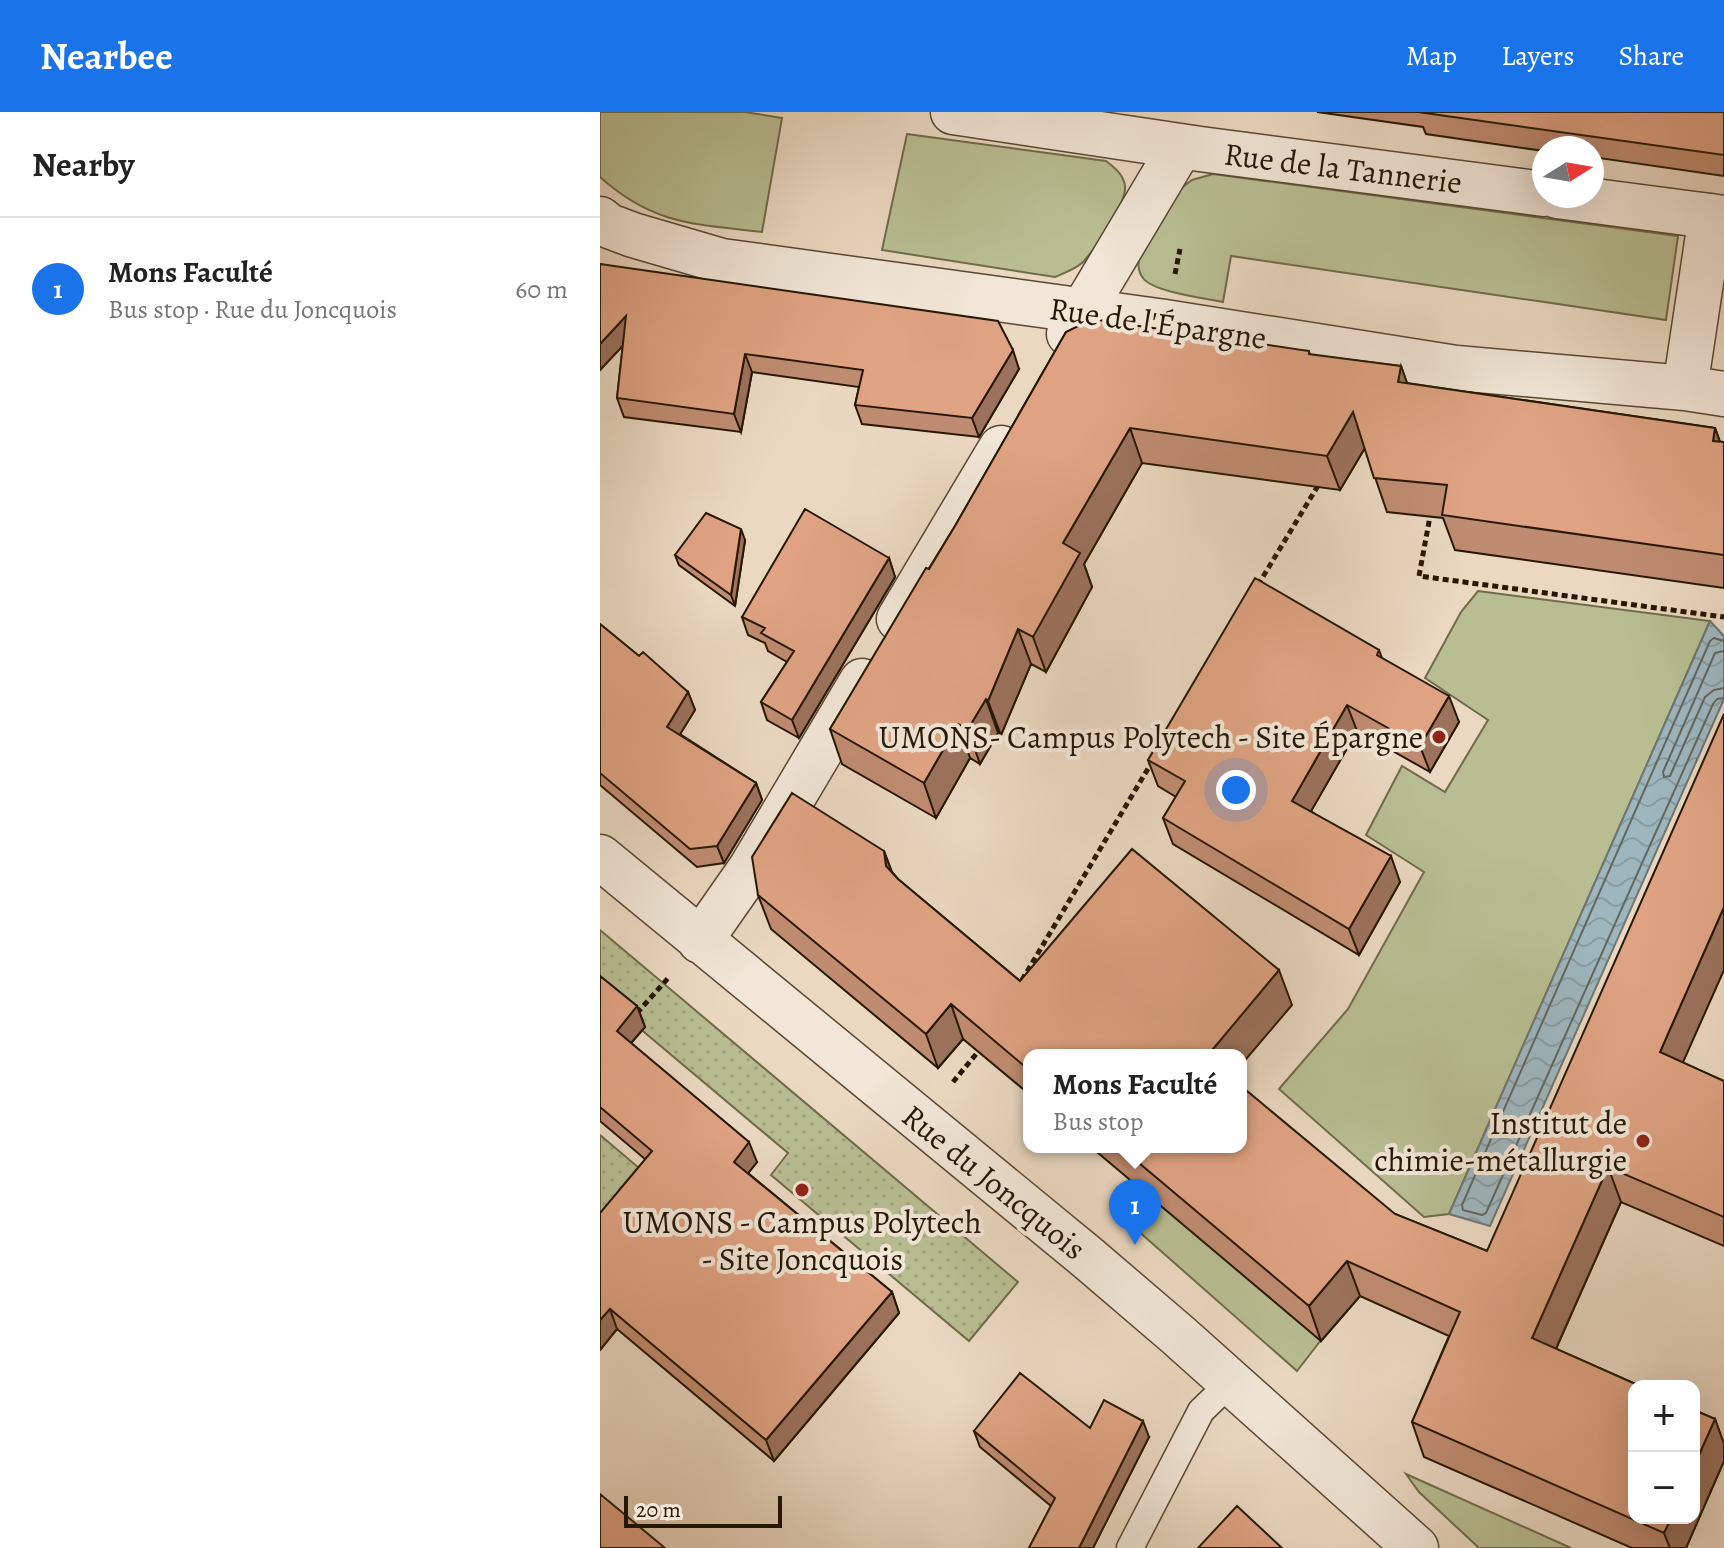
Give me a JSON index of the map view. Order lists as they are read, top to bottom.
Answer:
{
  "streets": {
    "street": ["Rue de la Tannerie", "Rue de l'Épargne", "Rue du Joncquois"]
  },
  "places": ["UMONS- Campus Polytech - Site Épargne", "Institut de chimie-métallurgie", "UMONS - Campus Polytech - Site Joncquois"],
  "scale_bar": "20 m",
  "north": "right",
  "page": {
    "header": "Nearbee",
    "nav": ["Map", "Layers", "Share"],
    "heading": "Nearby",
    "list": [
      {
        "mark": "1",
        "name": "Mons Faculté",
        "note": "Bus stop · Rue du Joncquois",
        "value": "60 m"
      }
    ],
    "popup": ["Mons Faculté", "Bus stop"],
    "pins": "1",
    "map_buttons": ["+", "−"],
    "scale": "20 m"
  }
}
